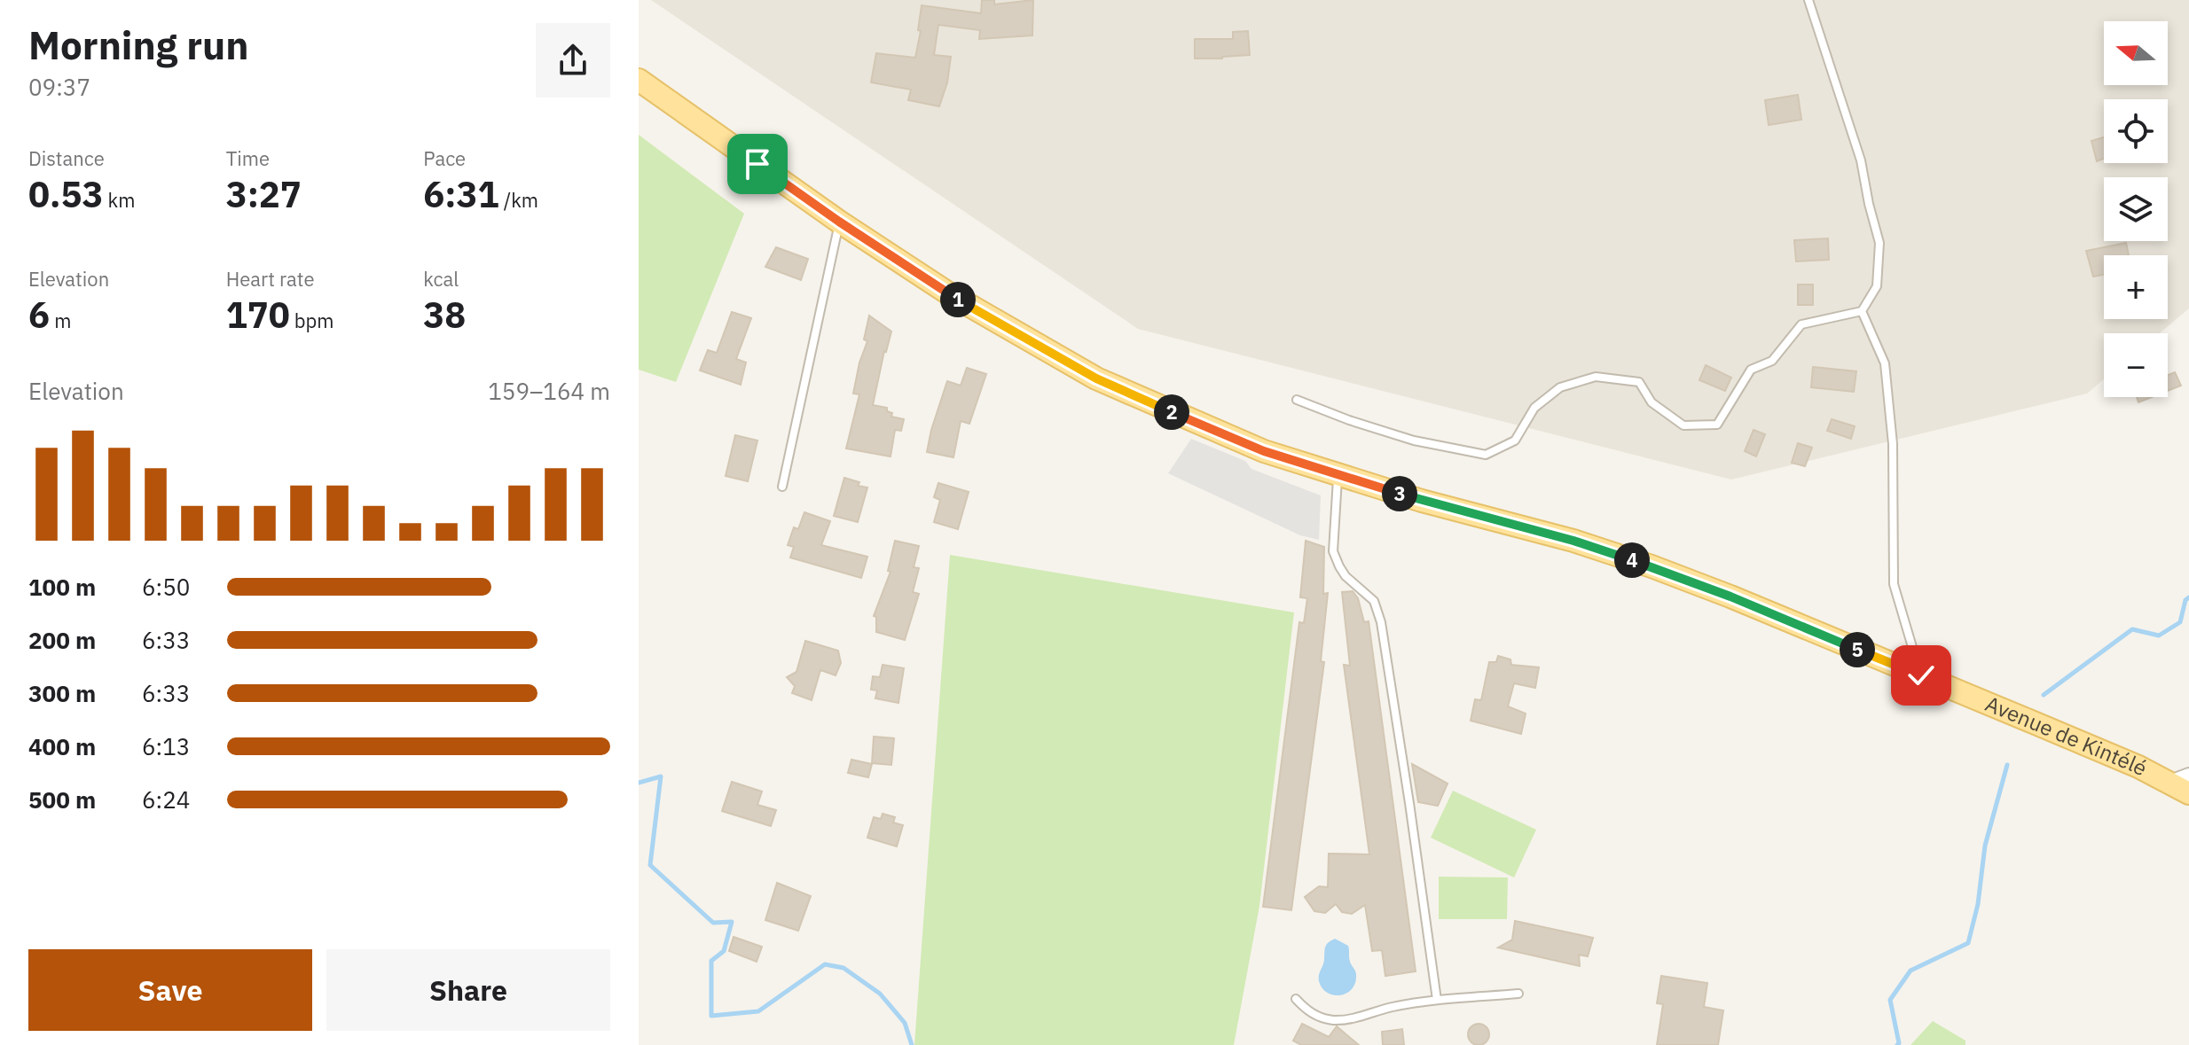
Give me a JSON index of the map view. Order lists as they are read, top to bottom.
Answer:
{
  "streets": {
    "main road": ["Avenue de Kintélé"]
  },
  "north": "left",
  "page": {
    "heading": ["Morning run", "09:37"],
    "map_buttons": ["+", "−"],
    "stats": [
      ["Distance", "0.53 km"],
      ["Time", "3:27"],
      ["Pace", "6:31 /km"],
      ["Elevation", "6 m"],
      ["Heart rate", "170 bpm"],
      ["kcal", "38"]
    ],
    "pins": [
      "1",
      "2",
      "3",
      "4",
      "5"
    ],
    "chart": ["Elevation", "159–164 m"],
    "list": [
      {
        "name": "100 m",
        "note": "6:50"
      },
      {
        "name": "200 m",
        "note": "6:33"
      },
      {
        "name": "300 m",
        "note": "6:33"
      },
      {
        "name": "400 m",
        "note": "6:13"
      },
      {
        "name": "500 m",
        "note": "6:24"
      }
    ],
    "buttons": ["Save", "Share"]
  }
}
